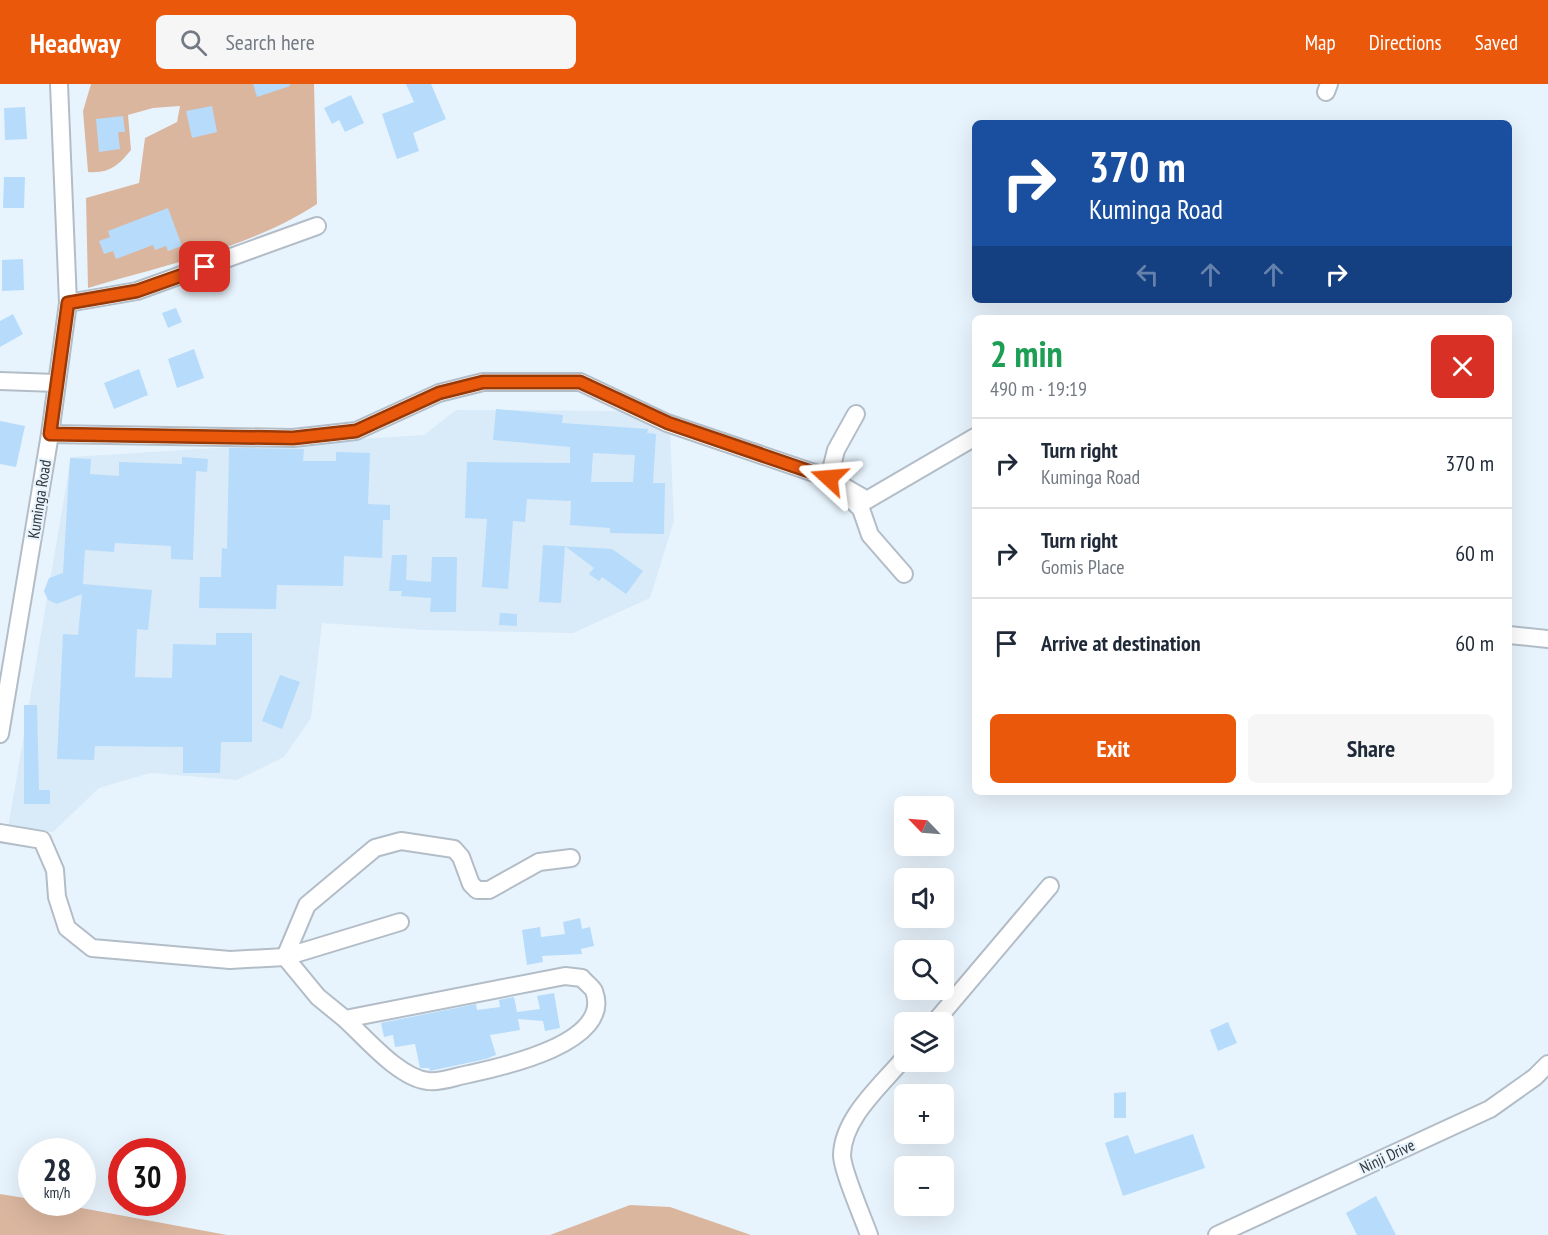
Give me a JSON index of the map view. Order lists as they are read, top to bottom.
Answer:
{
  "streets": {
    "street": ["Kuminga Road", "Ninji Drive"]
  },
  "north": "top left",
  "page": {
    "header": "Headway",
    "search": "Search here",
    "nav": ["Map", "Directions", "Saved"],
    "turn": ["370 m", "Kuminga Road"],
    "heading": ["2 min", "490 m · 19:19"],
    "list": [
      {
        "name": "Turn right",
        "note": "Kuminga Road",
        "value": "370 m"
      },
      {
        "name": "Turn right",
        "note": "Gomis Place",
        "value": "60 m"
      },
      {
        "name": "Arrive at destination",
        "value": "60 m"
      }
    ],
    "buttons": ["Exit", "Share"],
    "map_buttons": ["+", "−"],
    "speed": "28 km/h",
    "limit": "30"
  }
}
